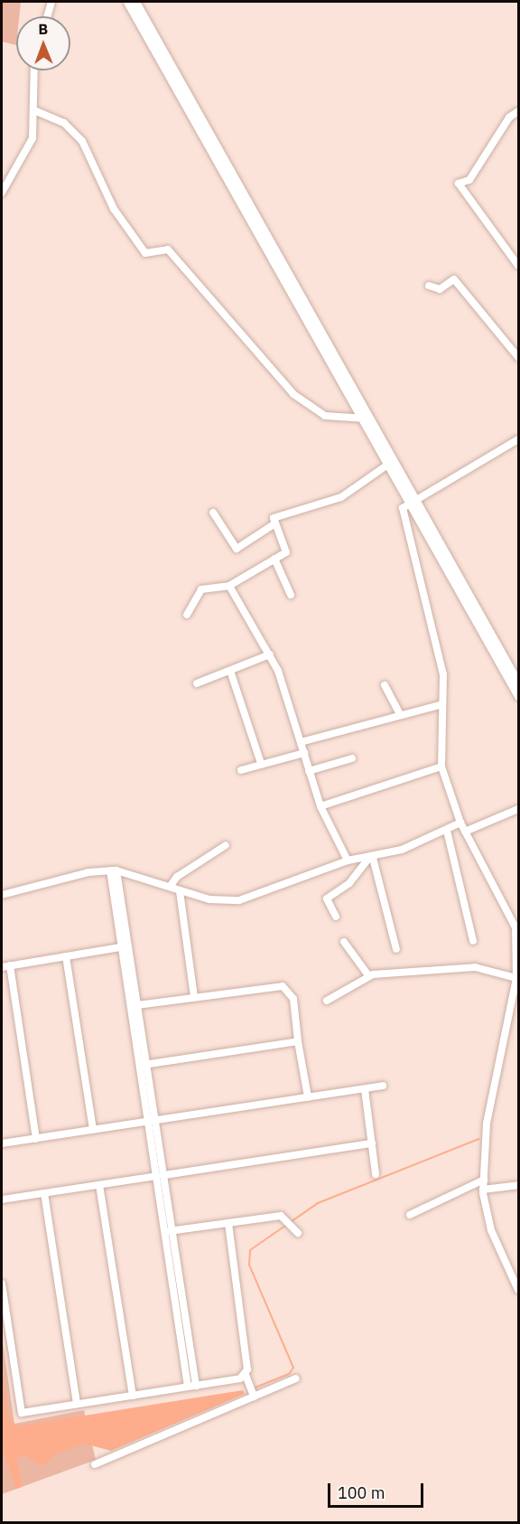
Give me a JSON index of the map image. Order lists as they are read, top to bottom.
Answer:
{
  "scale_bar": "100 m",
  "north": "top"
}
